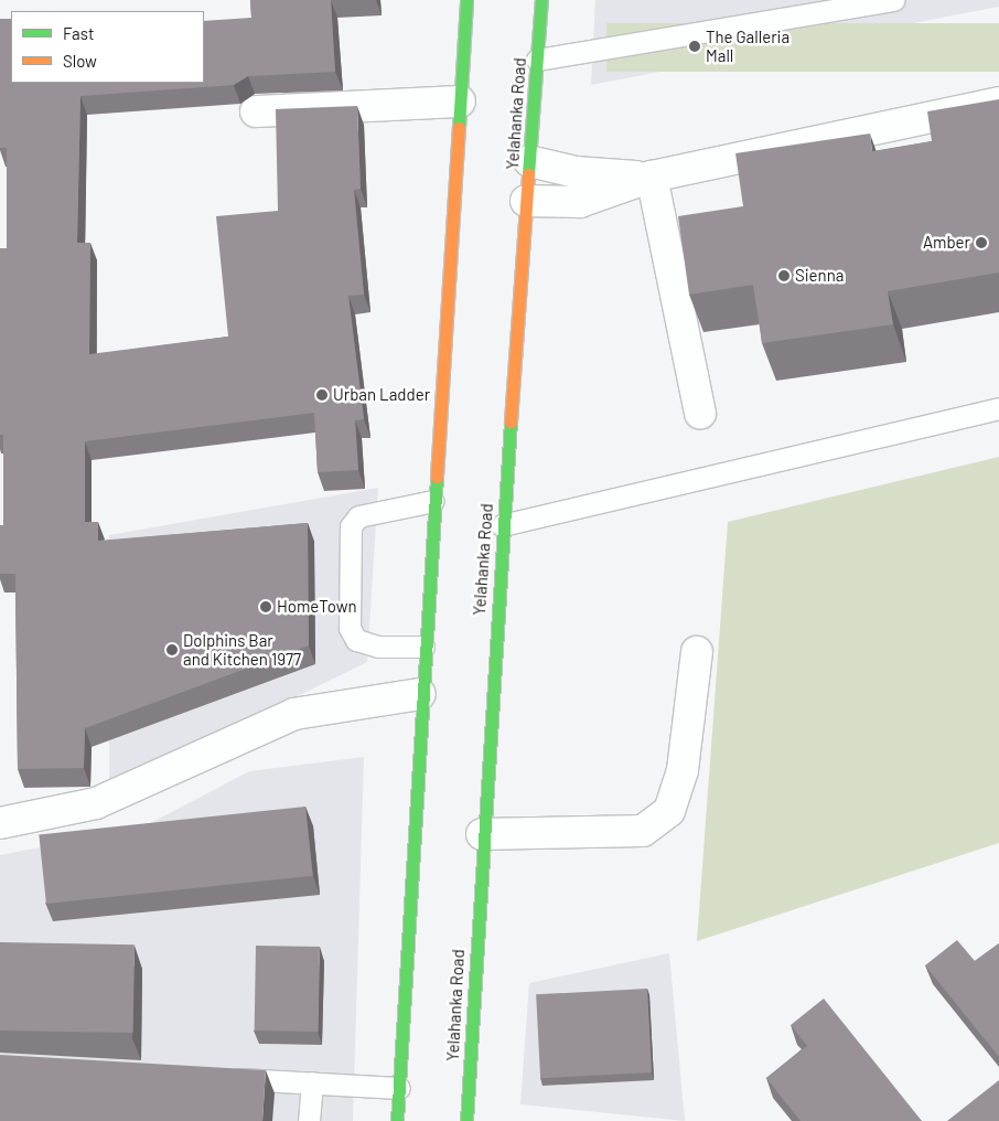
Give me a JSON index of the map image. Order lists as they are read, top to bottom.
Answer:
{
  "streets": {
    "main road": ["Yelahanka Road"]
  },
  "places": [
    "The Galleria Mall",
    "Amber",
    "Sienna",
    "Urban Ladder",
    "HomeTown",
    "Dolphins Bar and Kitchen 1977"
  ],
  "legend": ["Fast", "Slow"]
}
